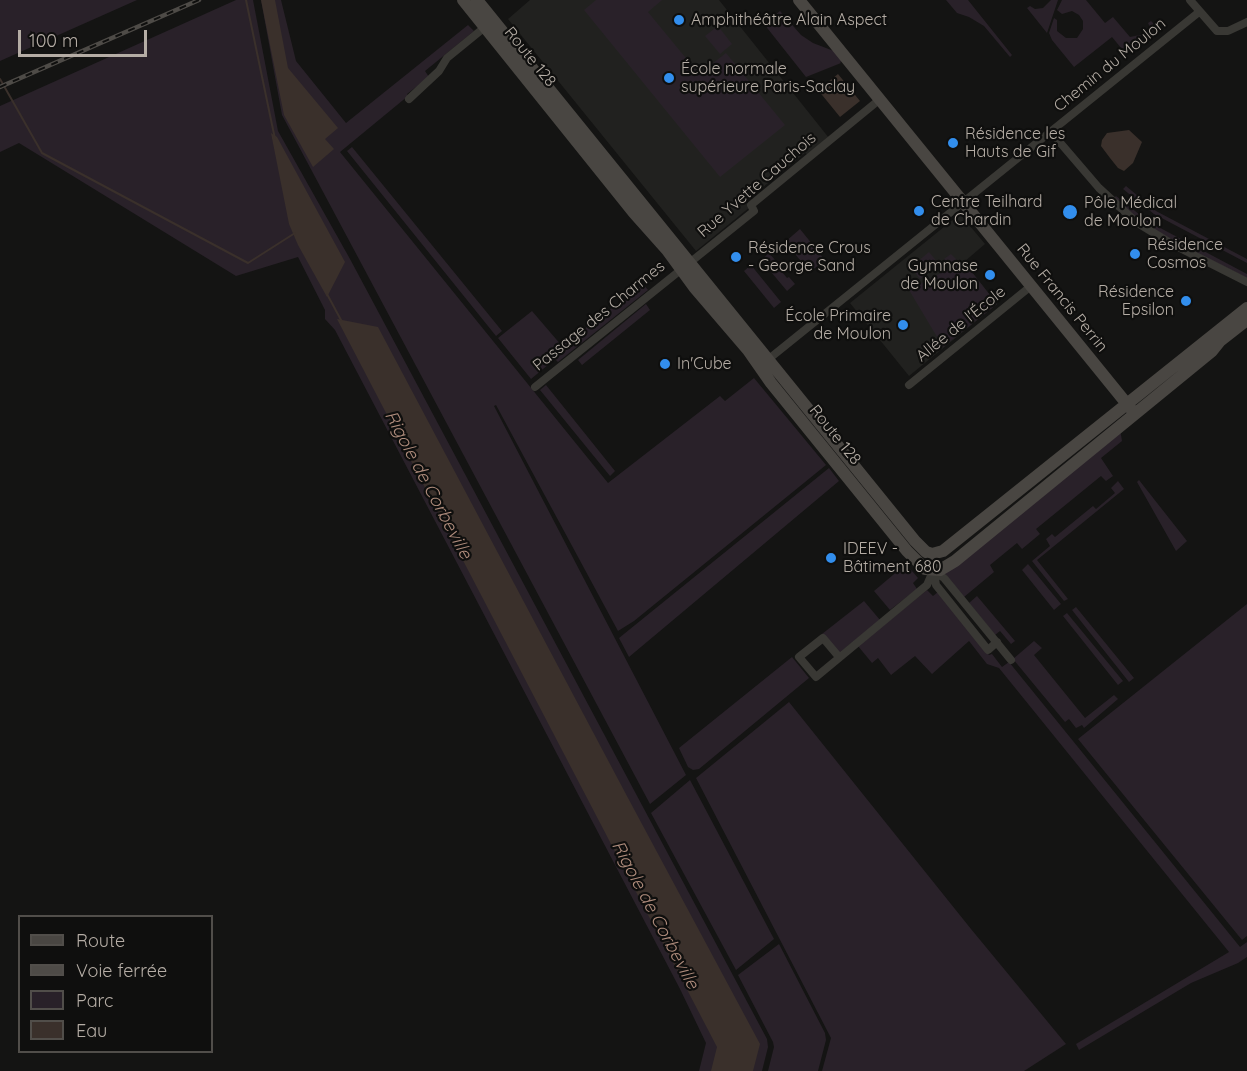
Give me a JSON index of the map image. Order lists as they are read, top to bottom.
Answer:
{
  "streets": {
    "main road": ["Route 128", "Rue Francis Perrin"],
    "street": [
      "Chemin du Moulon",
      "Rue Yvette Cauchois",
      "Passage des Charmes",
      "Allée de l'École"
    ]
  },
  "crossings": [
    ["Route 128", "Chemin du Moulon"],
    ["Route 128", "Rue Yvette Cauchois"],
    ["Route 128", "Rue Francis Perrin"],
    ["Route 128", "Passage des Charmes"],
    ["Chemin du Moulon", "Rue Francis Perrin"],
    ["Rue Yvette Cauchois", "Rue Francis Perrin"],
    ["Rue Yvette Cauchois", "Passage des Charmes"],
    ["Rue Francis Perrin", "Allée de l'École"]
  ],
  "water": ["Rigole de Corbeville"],
  "places": [
    "Amphithéâtre Alain Aspect",
    "École normale supérieure Paris-Saclay",
    "Résidence les Hauts de Gif",
    "Centre Teilhard de Chardin",
    "Pôle Médical de Moulon",
    "Résidence Cosmos",
    "Résidence Crous - George Sand",
    "Gymnase de Moulon",
    "Résidence Epsilon",
    "École Primaire de Moulon",
    "In'Cube",
    "IDEEV - Bâtiment 680"
  ],
  "legend": [
    "Route",
    "Voie ferrée",
    "Parc",
    "Eau"
  ],
  "scale_bar": "100 m"
}
